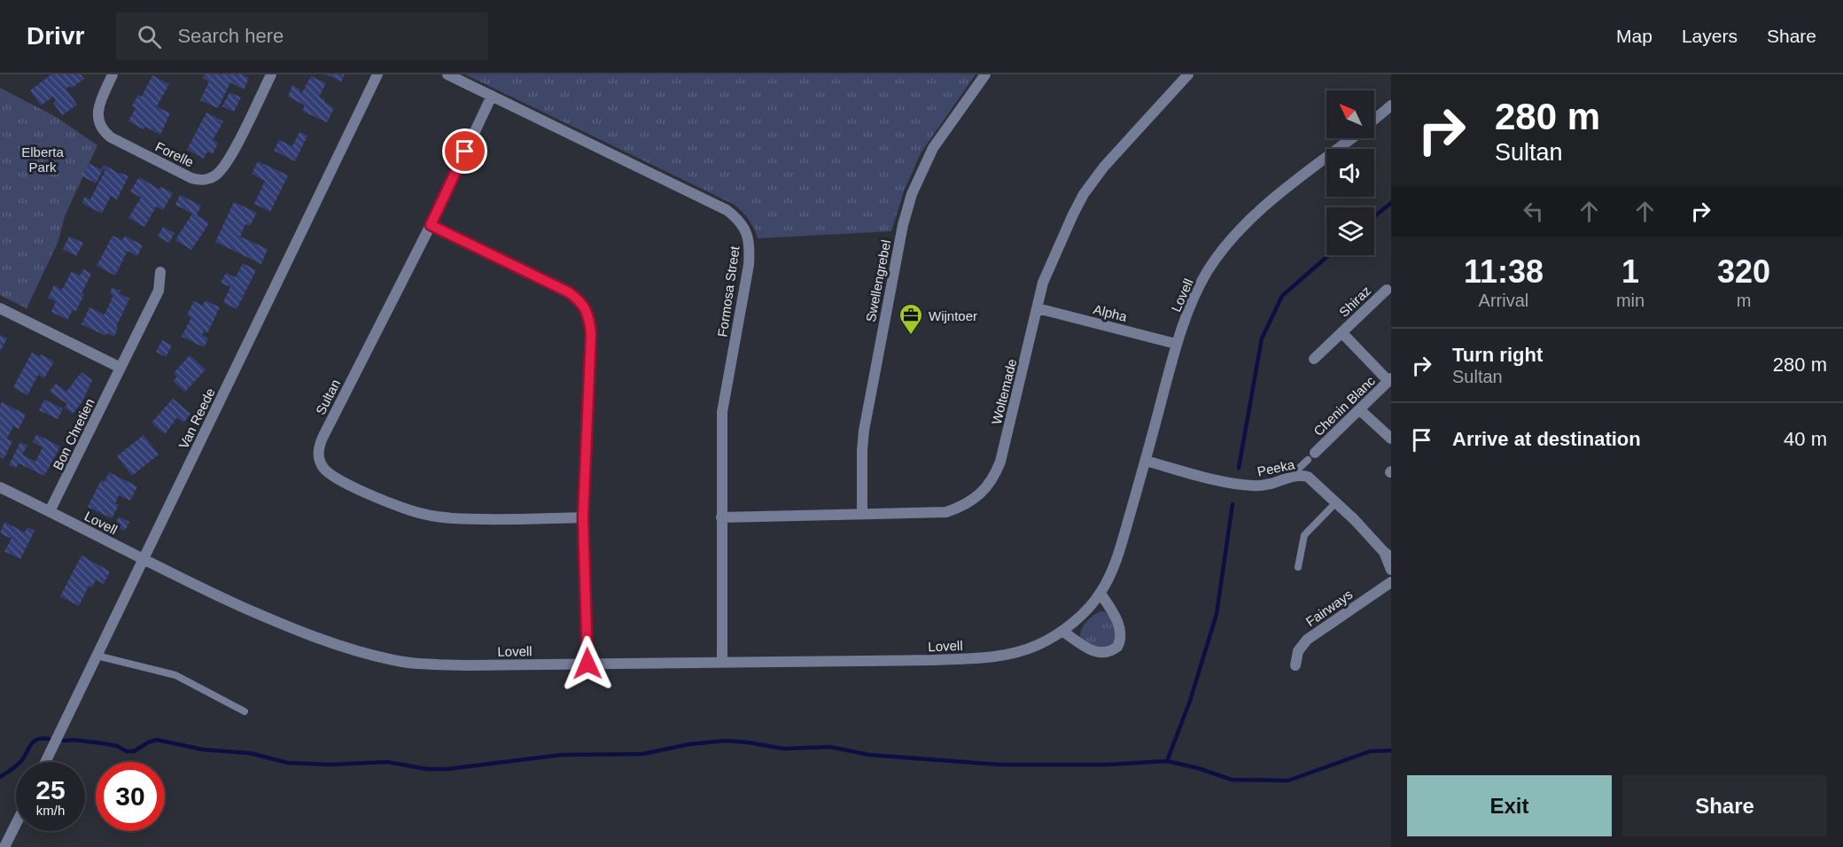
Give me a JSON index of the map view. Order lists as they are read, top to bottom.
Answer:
{
  "streets": {
    "street": [
      "Forelle",
      "Swellengrebel",
      "Formosa Street",
      "Lovell",
      "Shiraz",
      "Alpha",
      "Woltemade",
      "Sultan",
      "Chenin Blanc",
      "Van Reede",
      "Bon Chretien",
      "Peeka",
      "Fairways"
    ]
  },
  "crossings": [
    ["Swellengrebel", "Woltemade"],
    ["Formosa Street", "Lovell"],
    ["Formosa Street", "Woltemade"],
    ["Formosa Street", "Sultan"],
    ["Lovell", "Alpha"],
    ["Lovell", "Van Reede"],
    ["Lovell", "Bon Chretien"],
    ["Lovell", "Peeka"],
    ["Shiraz", "Chenin Blanc"],
    ["Alpha", "Woltemade"]
  ],
  "parks": ["Elberta Park"],
  "places": {
    "office": ["Wijntoer"]
  },
  "north": "top left",
  "page": {
    "header": "Drivr",
    "search": "Search here",
    "nav": ["Map", "Layers", "Share"],
    "turn": ["280 m", "Sultan"],
    "eta": [
      "11:38",
      "Arrival",
      "1",
      "min",
      "320",
      "m"
    ],
    "list": [
      {
        "name": "Turn right",
        "note": "Sultan",
        "value": "280 m"
      },
      {
        "name": "Arrive at destination",
        "value": "40 m"
      }
    ],
    "speed": "25 km/h",
    "limit": "30",
    "buttons": ["Exit", "Share"]
  }
}
